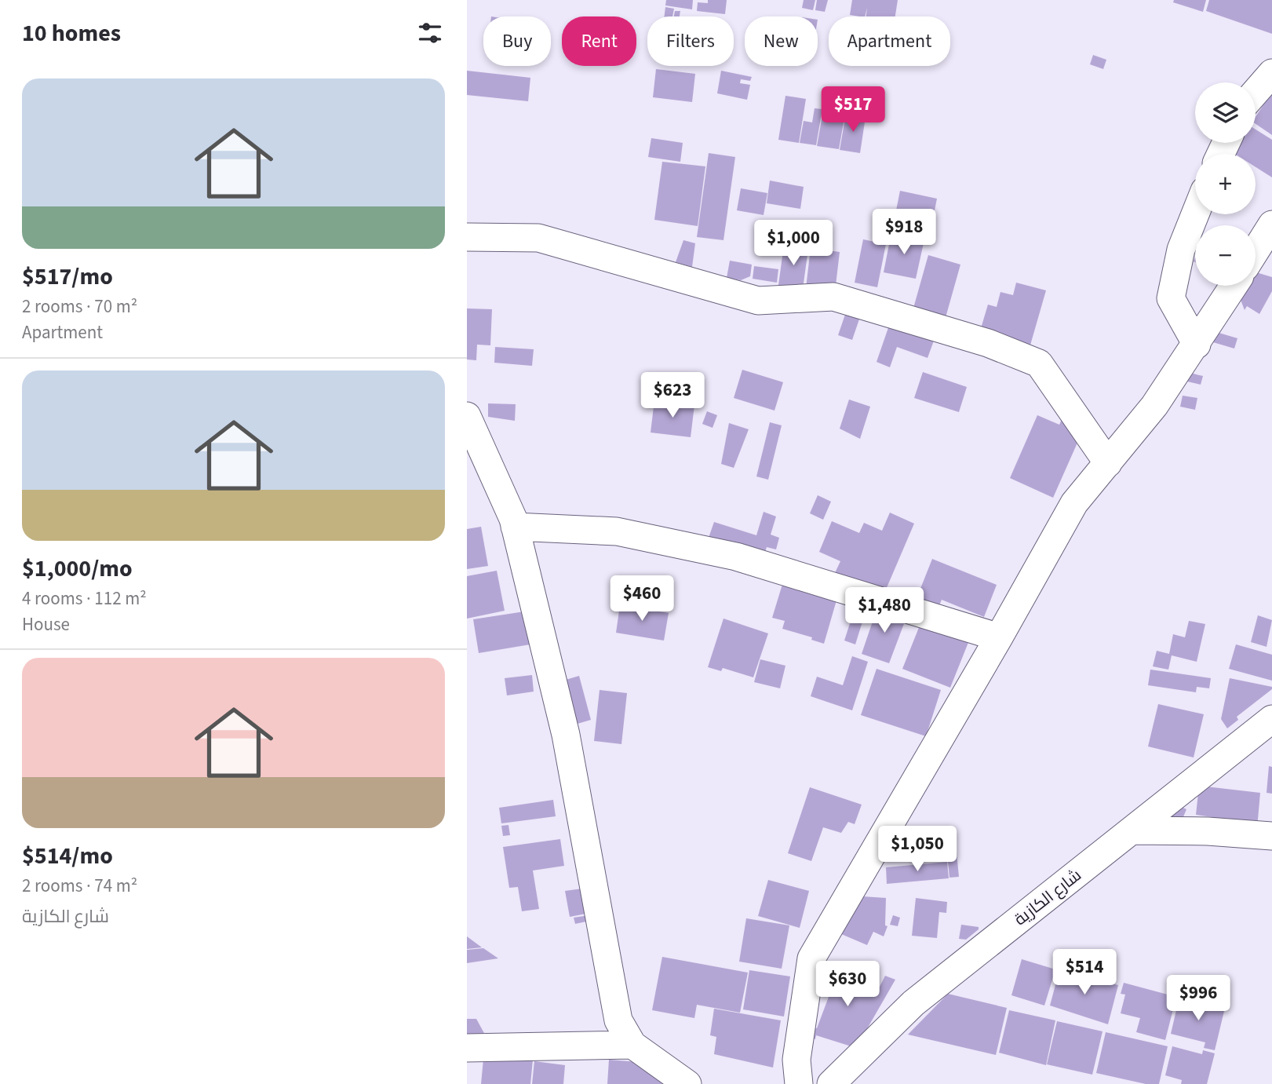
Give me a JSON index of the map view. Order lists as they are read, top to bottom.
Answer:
{
  "streets": {
    "street": ["شارع الكازية"]
  },
  "page": {
    "heading": "10 homes",
    "chip": [
      "Buy",
      "Rent",
      "Filters",
      "New",
      "Apartment"
    ],
    "list": [
      {
        "name": "$517/mo",
        "note": "2 rooms · 70 m² · Apartment"
      },
      {
        "name": "$1,000/mo",
        "note": "4 rooms · 112 m² · House"
      },
      {
        "name": "$514/mo",
        "note": "2 rooms · 74 m² · شارع الكازية"
      }
    ],
    "map_buttons": ["+", "−"],
    "price": [
      "$517",
      "$918",
      "$1,000",
      "$623",
      "$460",
      "$1,480",
      "$1,050",
      "$514",
      "$630",
      "$996"
    ]
  }
}
